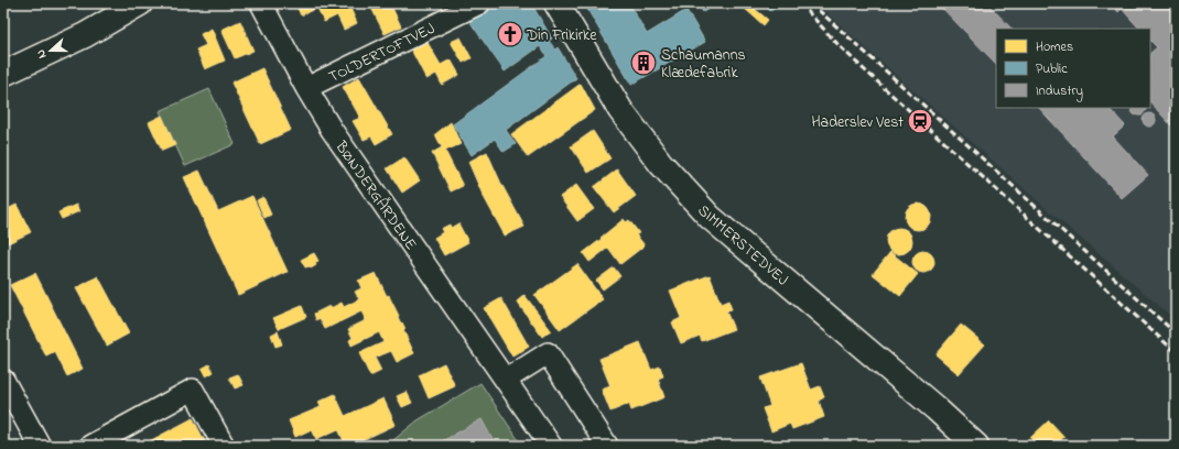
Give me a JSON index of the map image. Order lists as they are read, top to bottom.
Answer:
{
  "streets": {
    "street": ["TOLDERTOFTVEJ", "BØNDERGÅRDENE", "SIMMERSTEDVEJ"]
  },
  "crossings": [
    ["TOLDERTOFTVEJ", "BØNDERGÅRDENE"]
  ],
  "places": {
    "church": ["Din Frikirke"],
    "building": ["Schaumanns Klædefabrik"],
    "station": ["Haderslev Vest"]
  },
  "legend": ["Homes", "Public", "Industry"],
  "north": "left"
}
